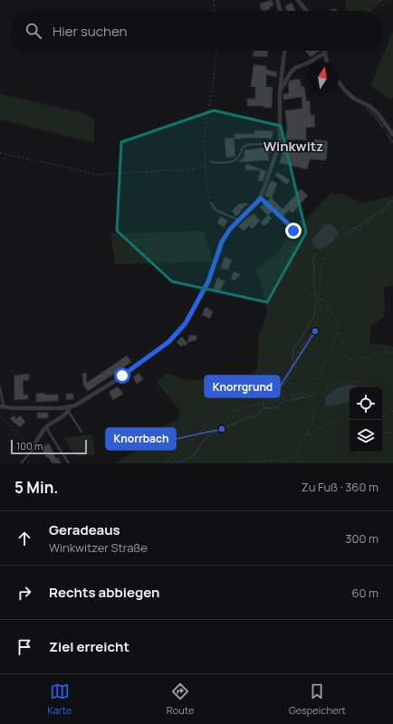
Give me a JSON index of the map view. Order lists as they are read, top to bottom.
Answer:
{
  "districts": ["Winkwitz"],
  "places": ["Knorrgrund", "Knorrbach"],
  "scale_bar": "100 m",
  "north": "top",
  "page": {
    "search": "Hier suchen",
    "scale": "100 m",
    "heading": ["5 Min.", "Zu Fuß · 360 m"],
    "list": [
      ["Geradeaus", "Winkwitzer Straße", "300 m"],
      ["Rechts abbiegen", "60 m"],
      "Ziel erreicht"
    ],
    "nav": ["Karte", "Route", "Gespeichert"]
  }
}
